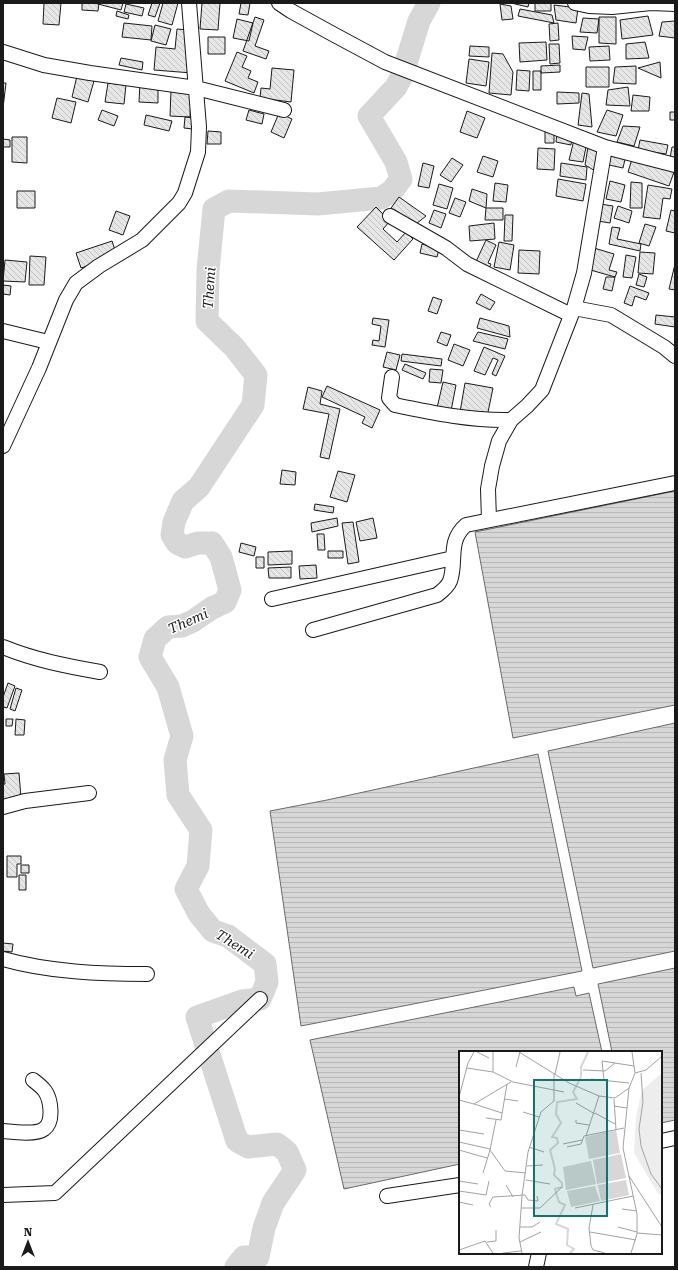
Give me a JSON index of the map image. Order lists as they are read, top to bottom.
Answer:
{
  "water": ["Themi"],
  "north": "top"
}
